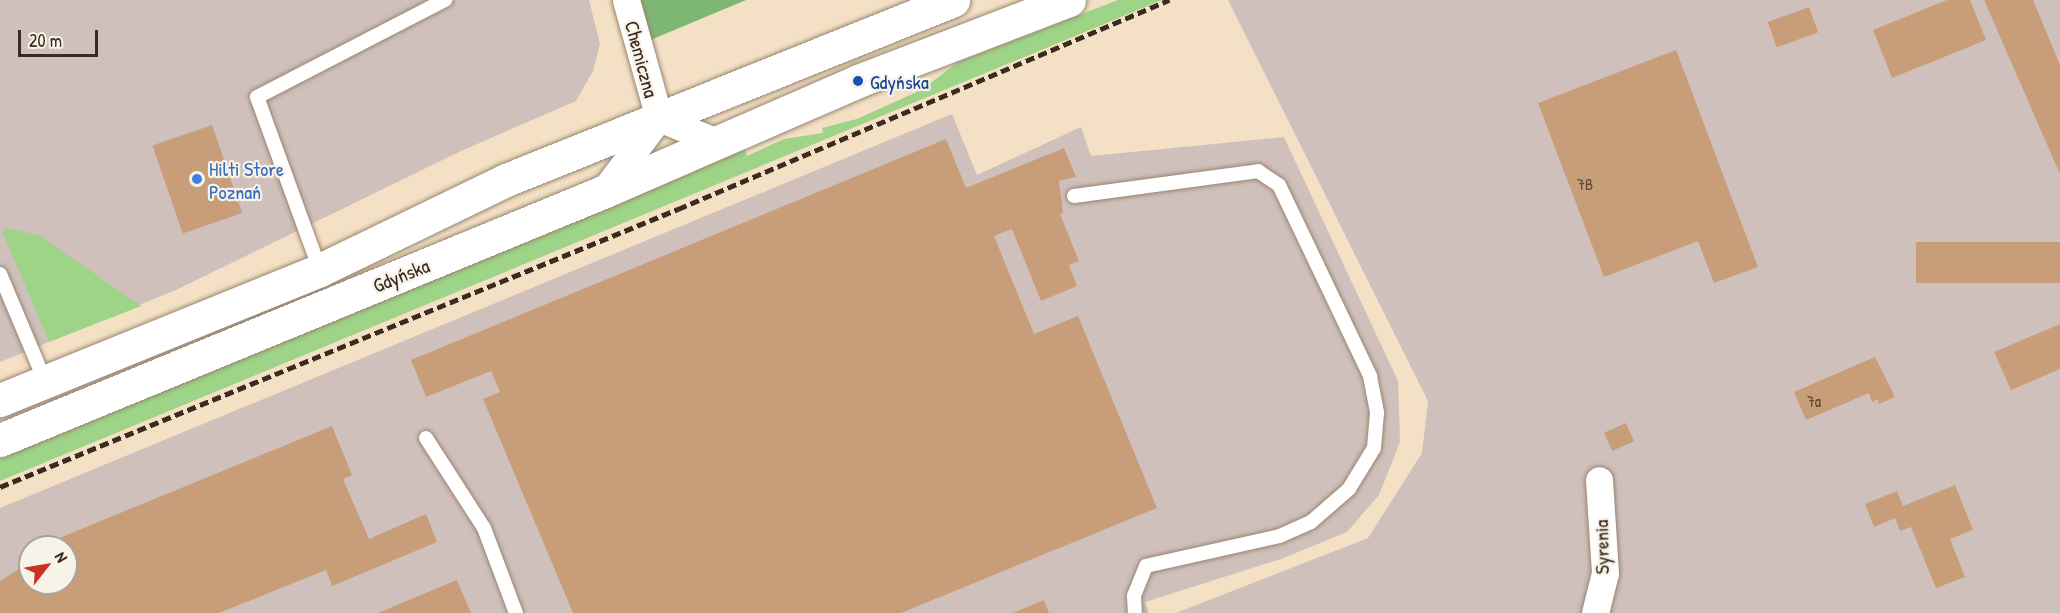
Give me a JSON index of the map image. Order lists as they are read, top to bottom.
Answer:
{
  "streets": {
    "main road": ["Gdyńska"],
    "street": ["Chemiczna", "Syrenia"]
  },
  "crossings": [
    ["Chemiczna", "Gdyńska"]
  ],
  "places": ["Gdyńska", "Hilti Store Poznań"],
  "house_numbers": ["7B", "7a"],
  "scale_bar": "20 m",
  "north": "top right"
}
